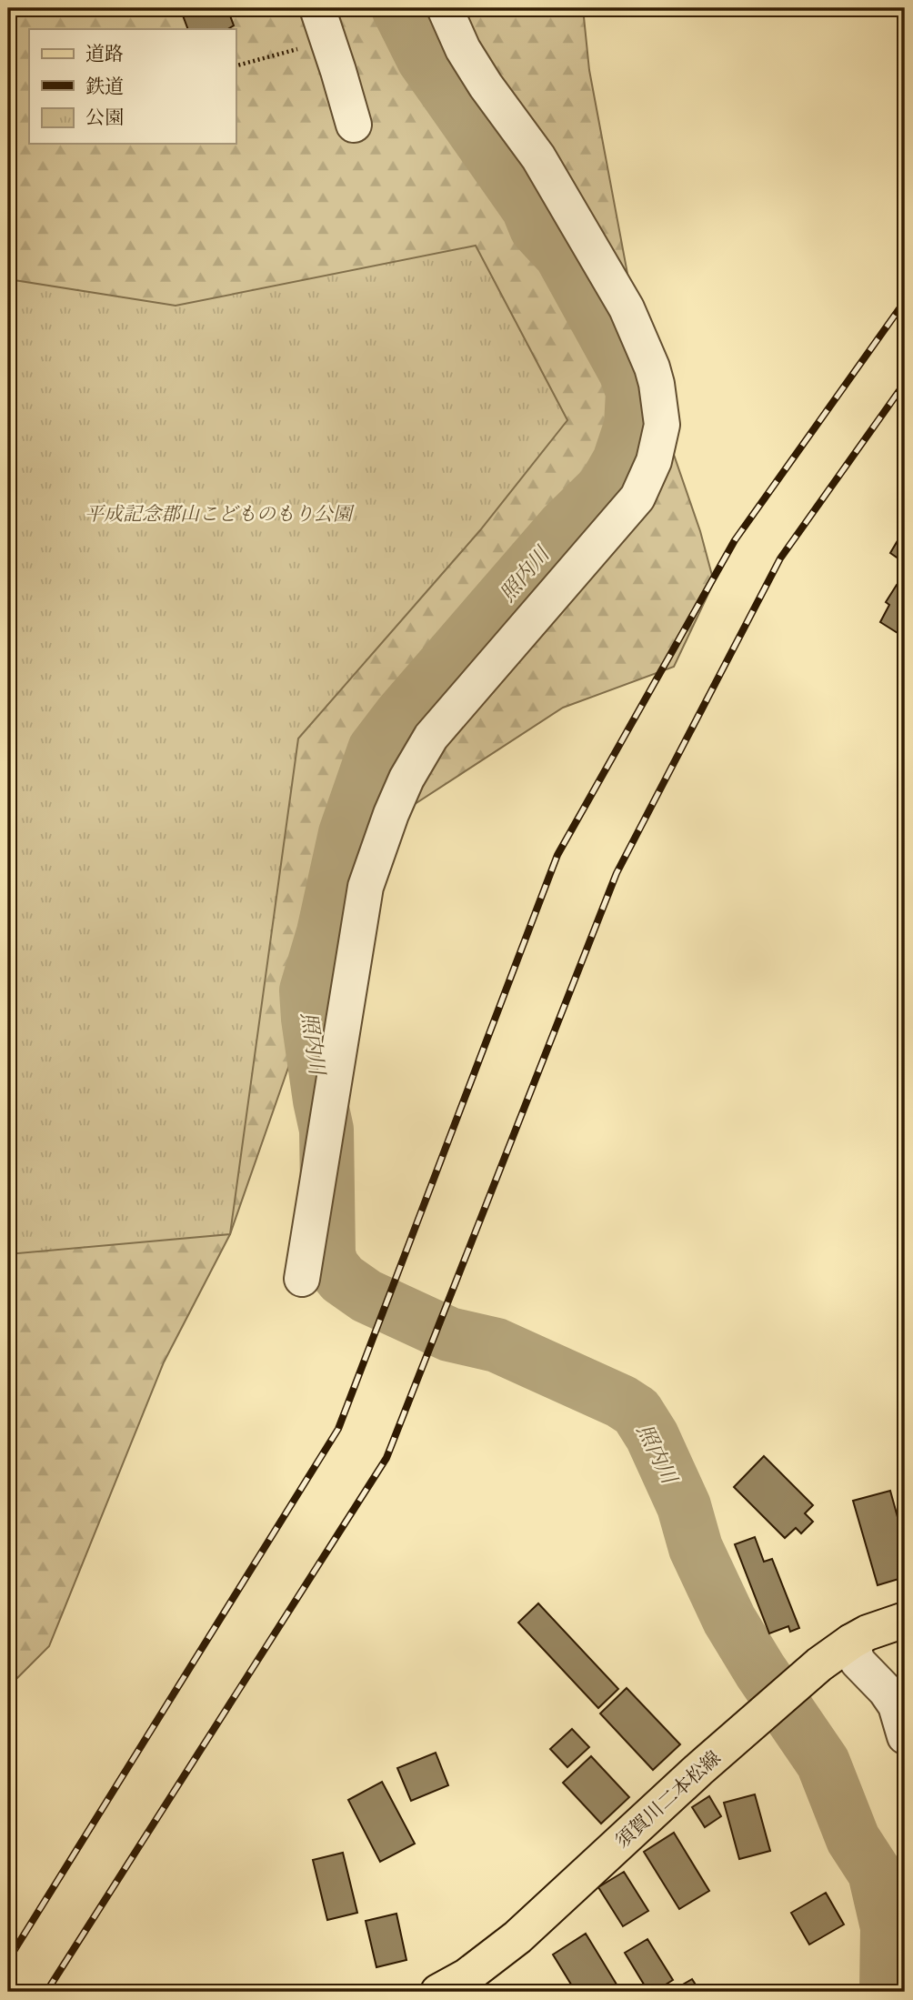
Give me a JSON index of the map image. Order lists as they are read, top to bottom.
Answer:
{
  "streets": {
    "main road": ["須賀川二本松線"]
  },
  "water": ["照内川"],
  "parks": ["平成記念郡山こどものもり公園"],
  "legend": ["道路", "鉄道", "公園"]
}
